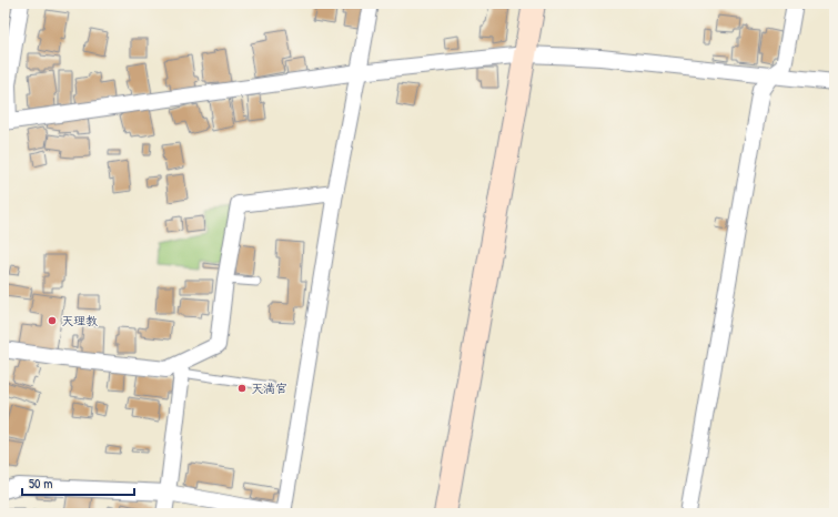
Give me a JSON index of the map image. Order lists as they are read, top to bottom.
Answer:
{
  "places": ["天理教", "天満宮"],
  "scale_bar": "50 m"
}
